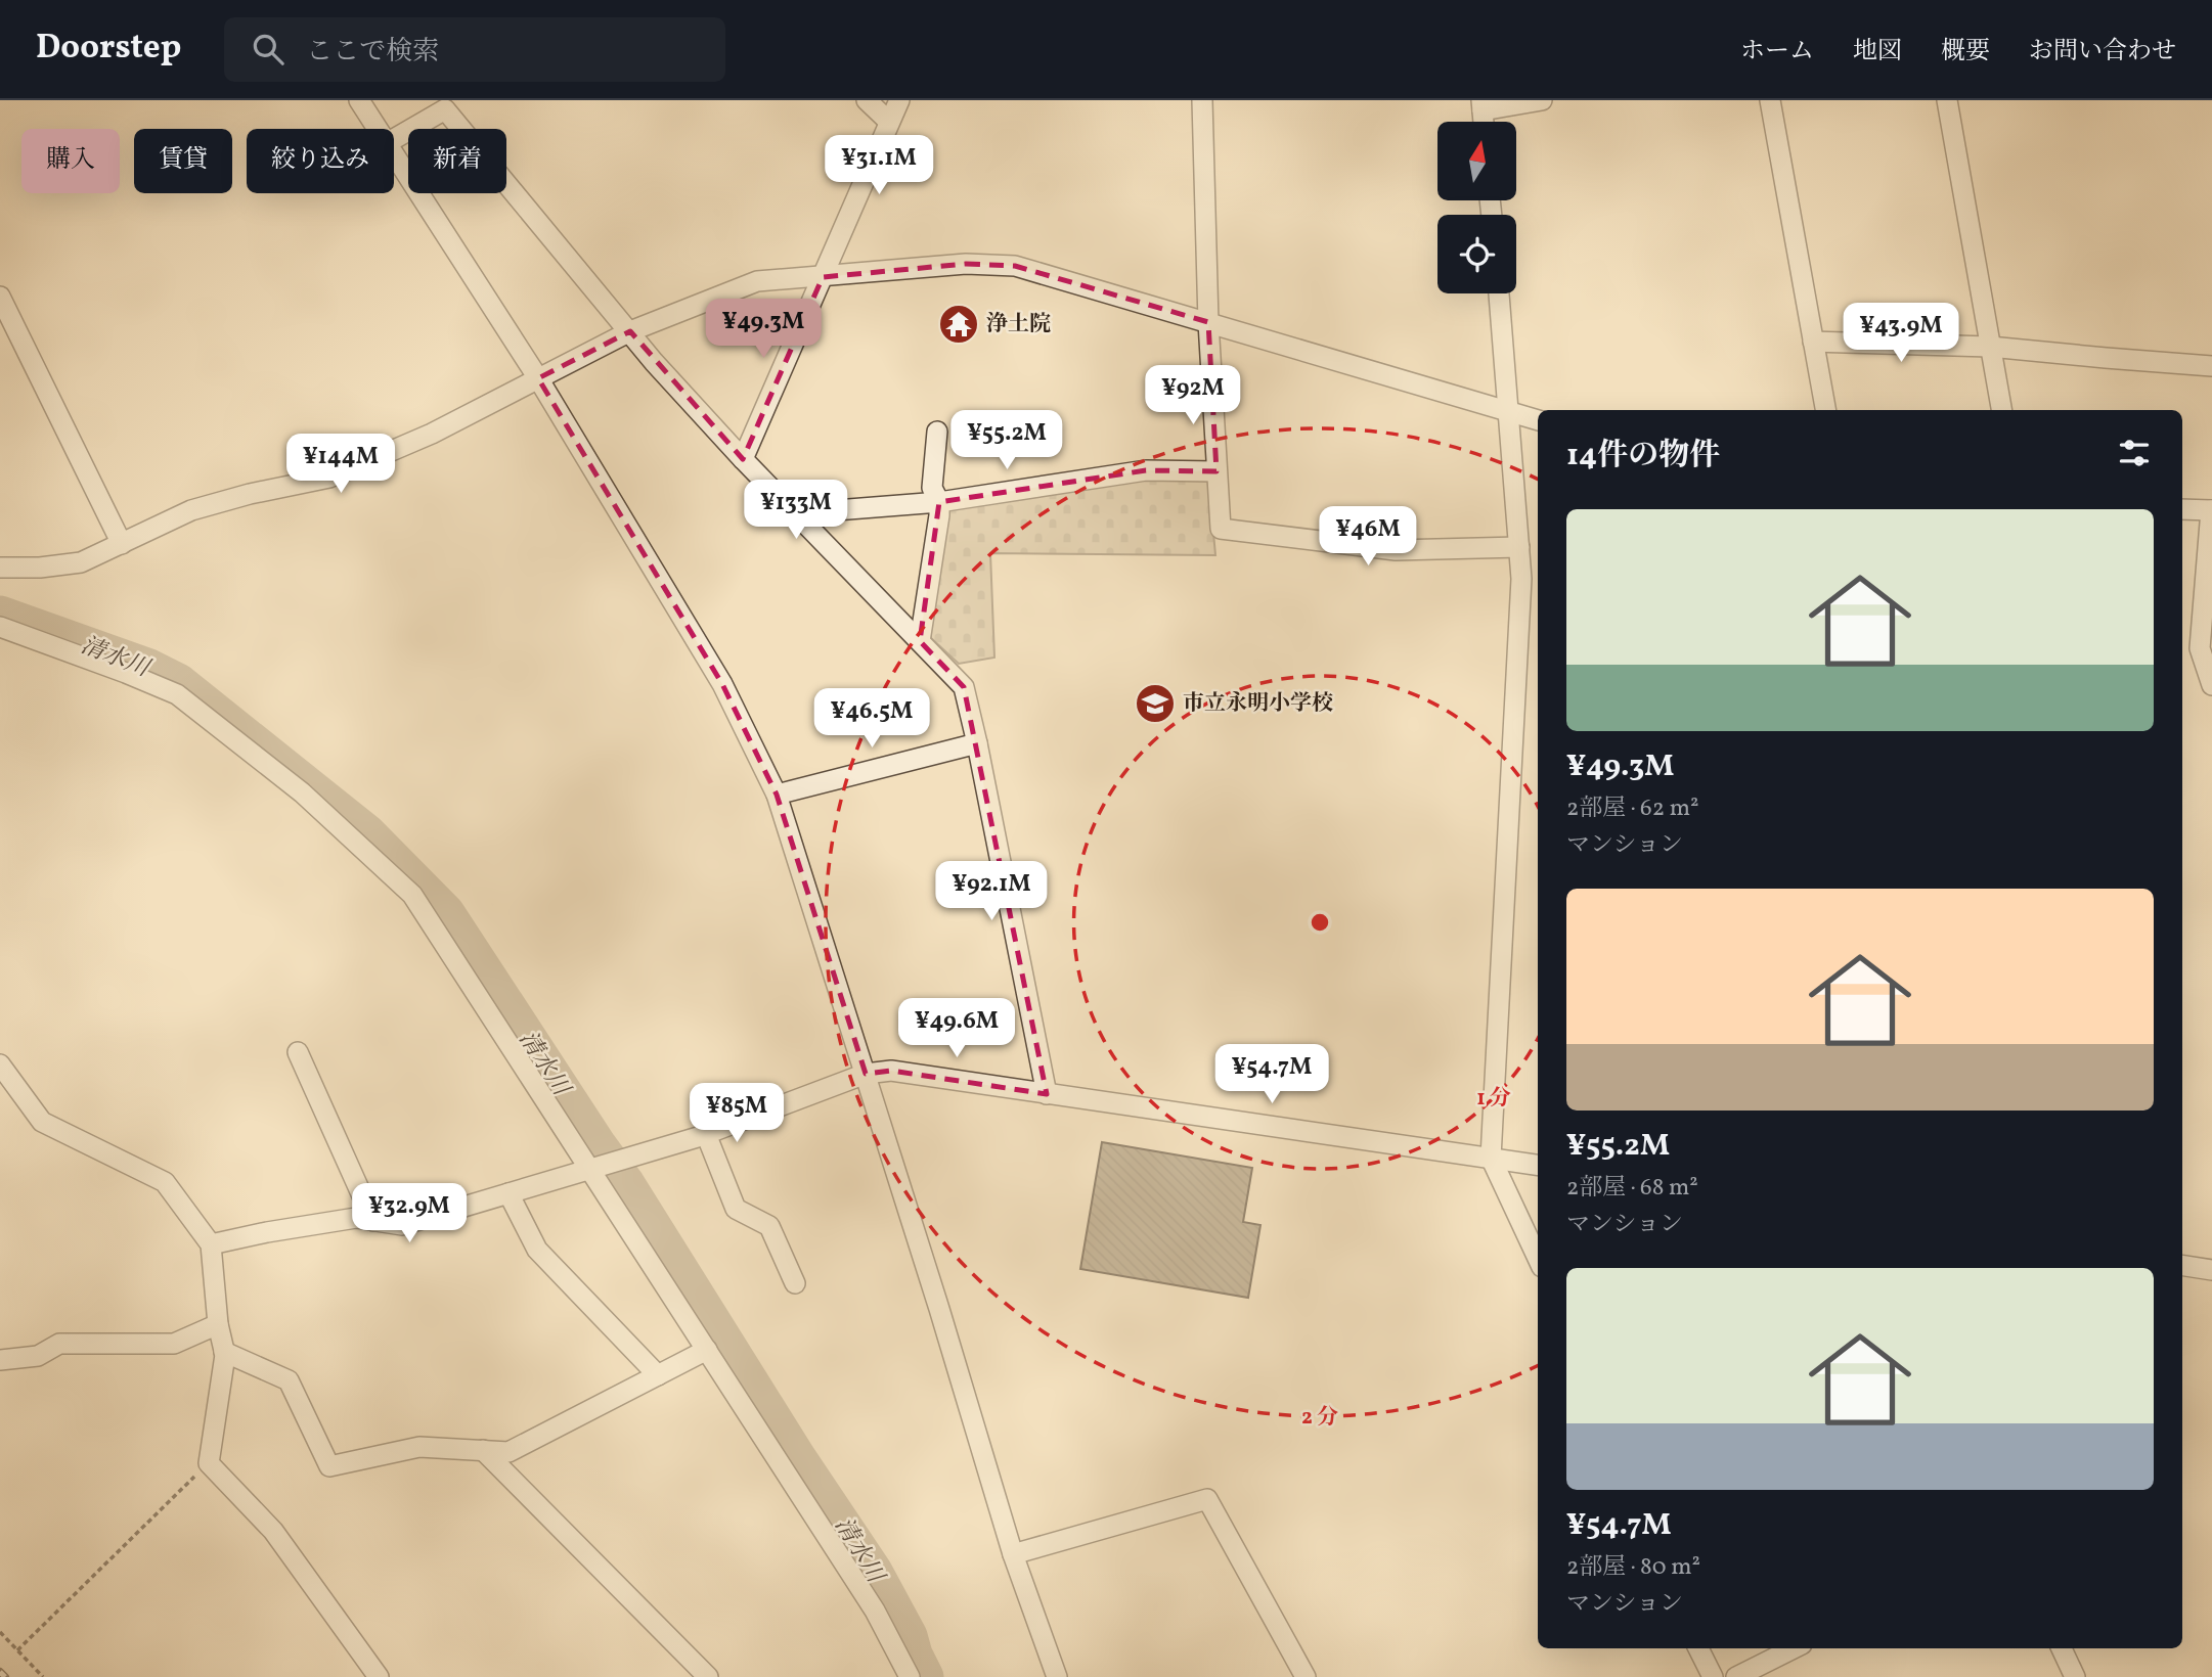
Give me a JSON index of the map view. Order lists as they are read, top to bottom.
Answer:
{
  "water": ["清水川"],
  "places": {
    "temple": ["浄土院"],
    "school or university": ["市立永明小学校"]
  },
  "north": "top",
  "page": {
    "header": "Doorstep",
    "search": "ここで検索",
    "nav": [
      "ホーム",
      "地図",
      "概要",
      "お問い合わせ"
    ],
    "chip": [
      "購入",
      "賃貸",
      "絞り込み",
      "新着"
    ],
    "price": [
      "¥31.1M",
      "¥49.3M",
      "¥43.9M",
      "¥92M",
      "¥55.2M",
      "¥144M",
      "¥133M",
      "¥46M",
      "¥46.5M",
      "¥92.1M",
      "¥49.6M",
      "¥54.7M",
      "¥85M",
      "¥32.9M"
    ],
    "heading": "14件の物件",
    "list": [
      {
        "name": "¥49.3M",
        "note": "2部屋 · 62 m² · マンション"
      },
      {
        "name": "¥55.2M",
        "note": "2部屋 · 68 m² · マンション"
      },
      {
        "name": "¥54.7M",
        "note": "2部屋 · 80 m² · マンション"
      }
    ]
  },
  "rings": ["1 分", "2 分"]
}
